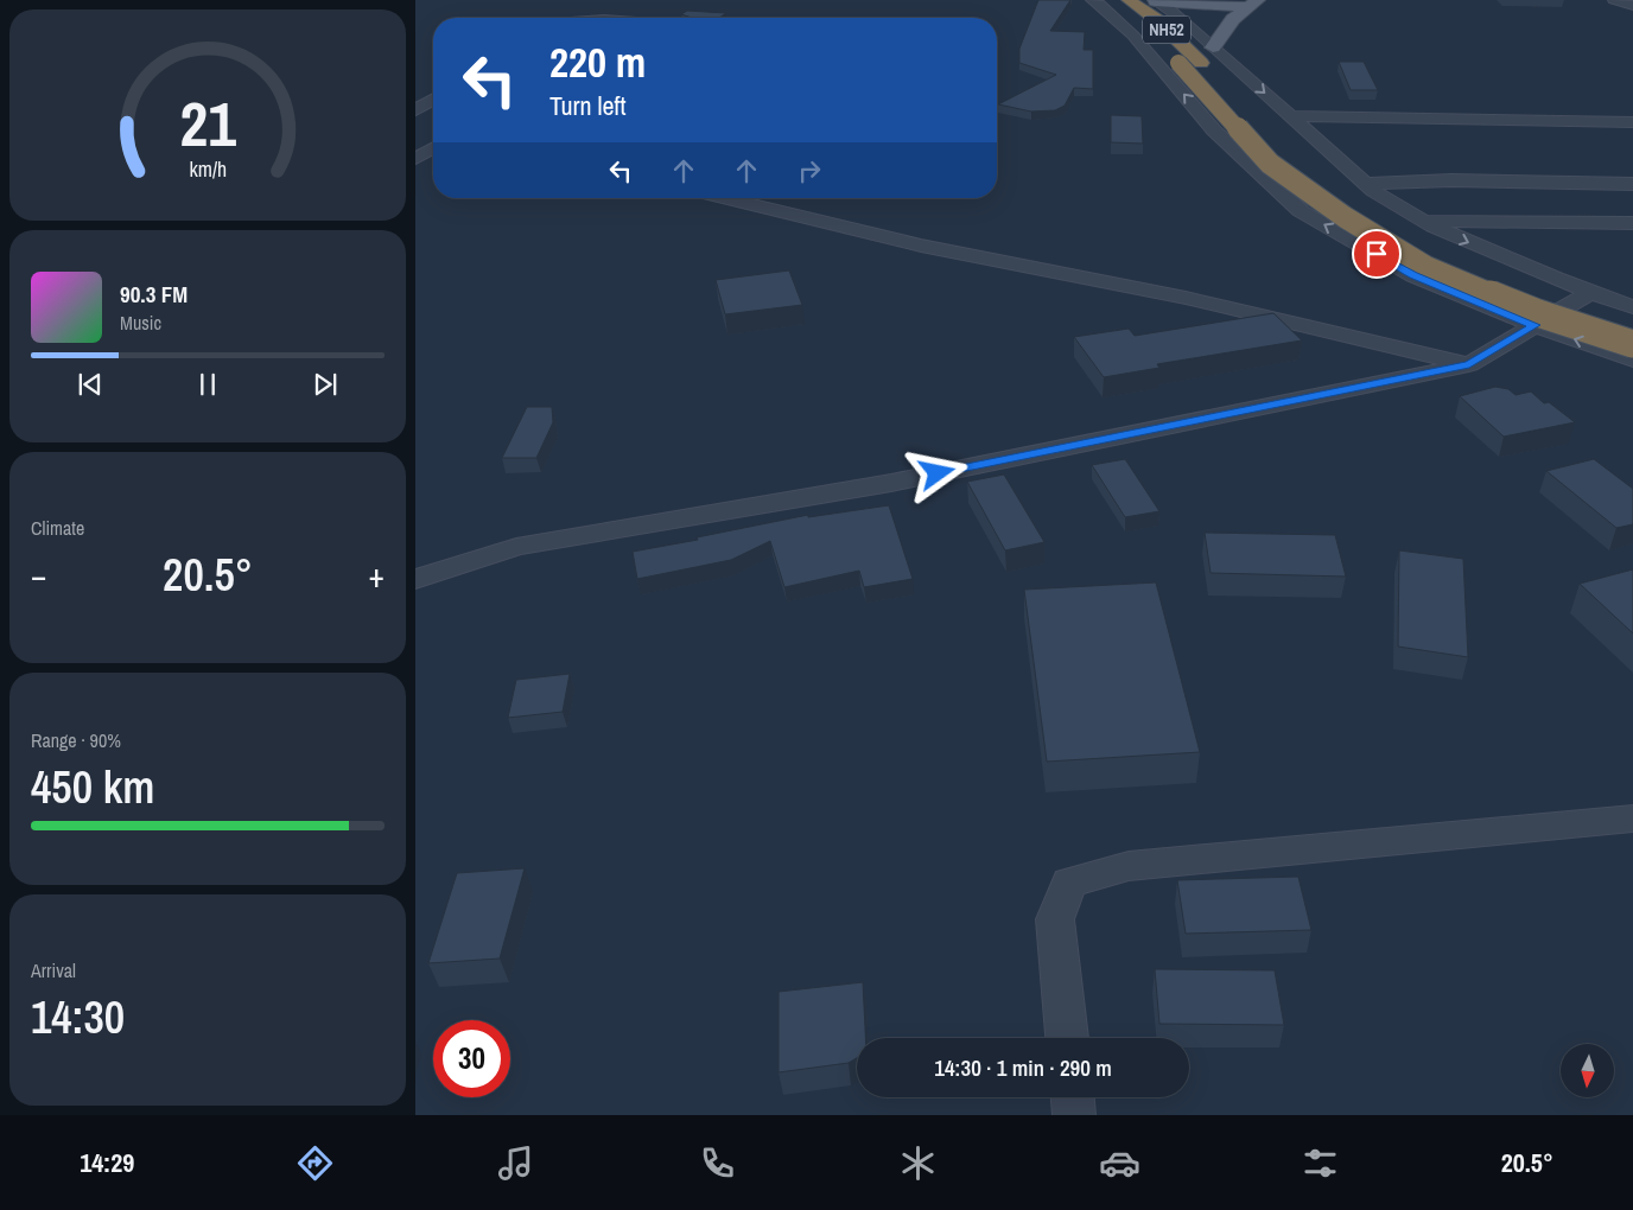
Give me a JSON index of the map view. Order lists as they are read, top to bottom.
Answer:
{
  "streets": {
    "highway": ["NH52"]
  },
  "north": "bottom",
  "page": {
    "turn": ["220 m", "Turn left"],
    "song": ["90.3 FM", "Music"],
    "tile": [
      "Climate",
      ["Range · 90%", "450 km"],
      ["Arrival", "14:30"]
    ],
    "heat": ["−", "20.5°", "+"],
    "limit": "30",
    "trip": "14:30 · 1 min · 290 m",
    "tabs": ["14:29", "20.5°"],
    "gauge": ["21", "km/h"]
  }
}
